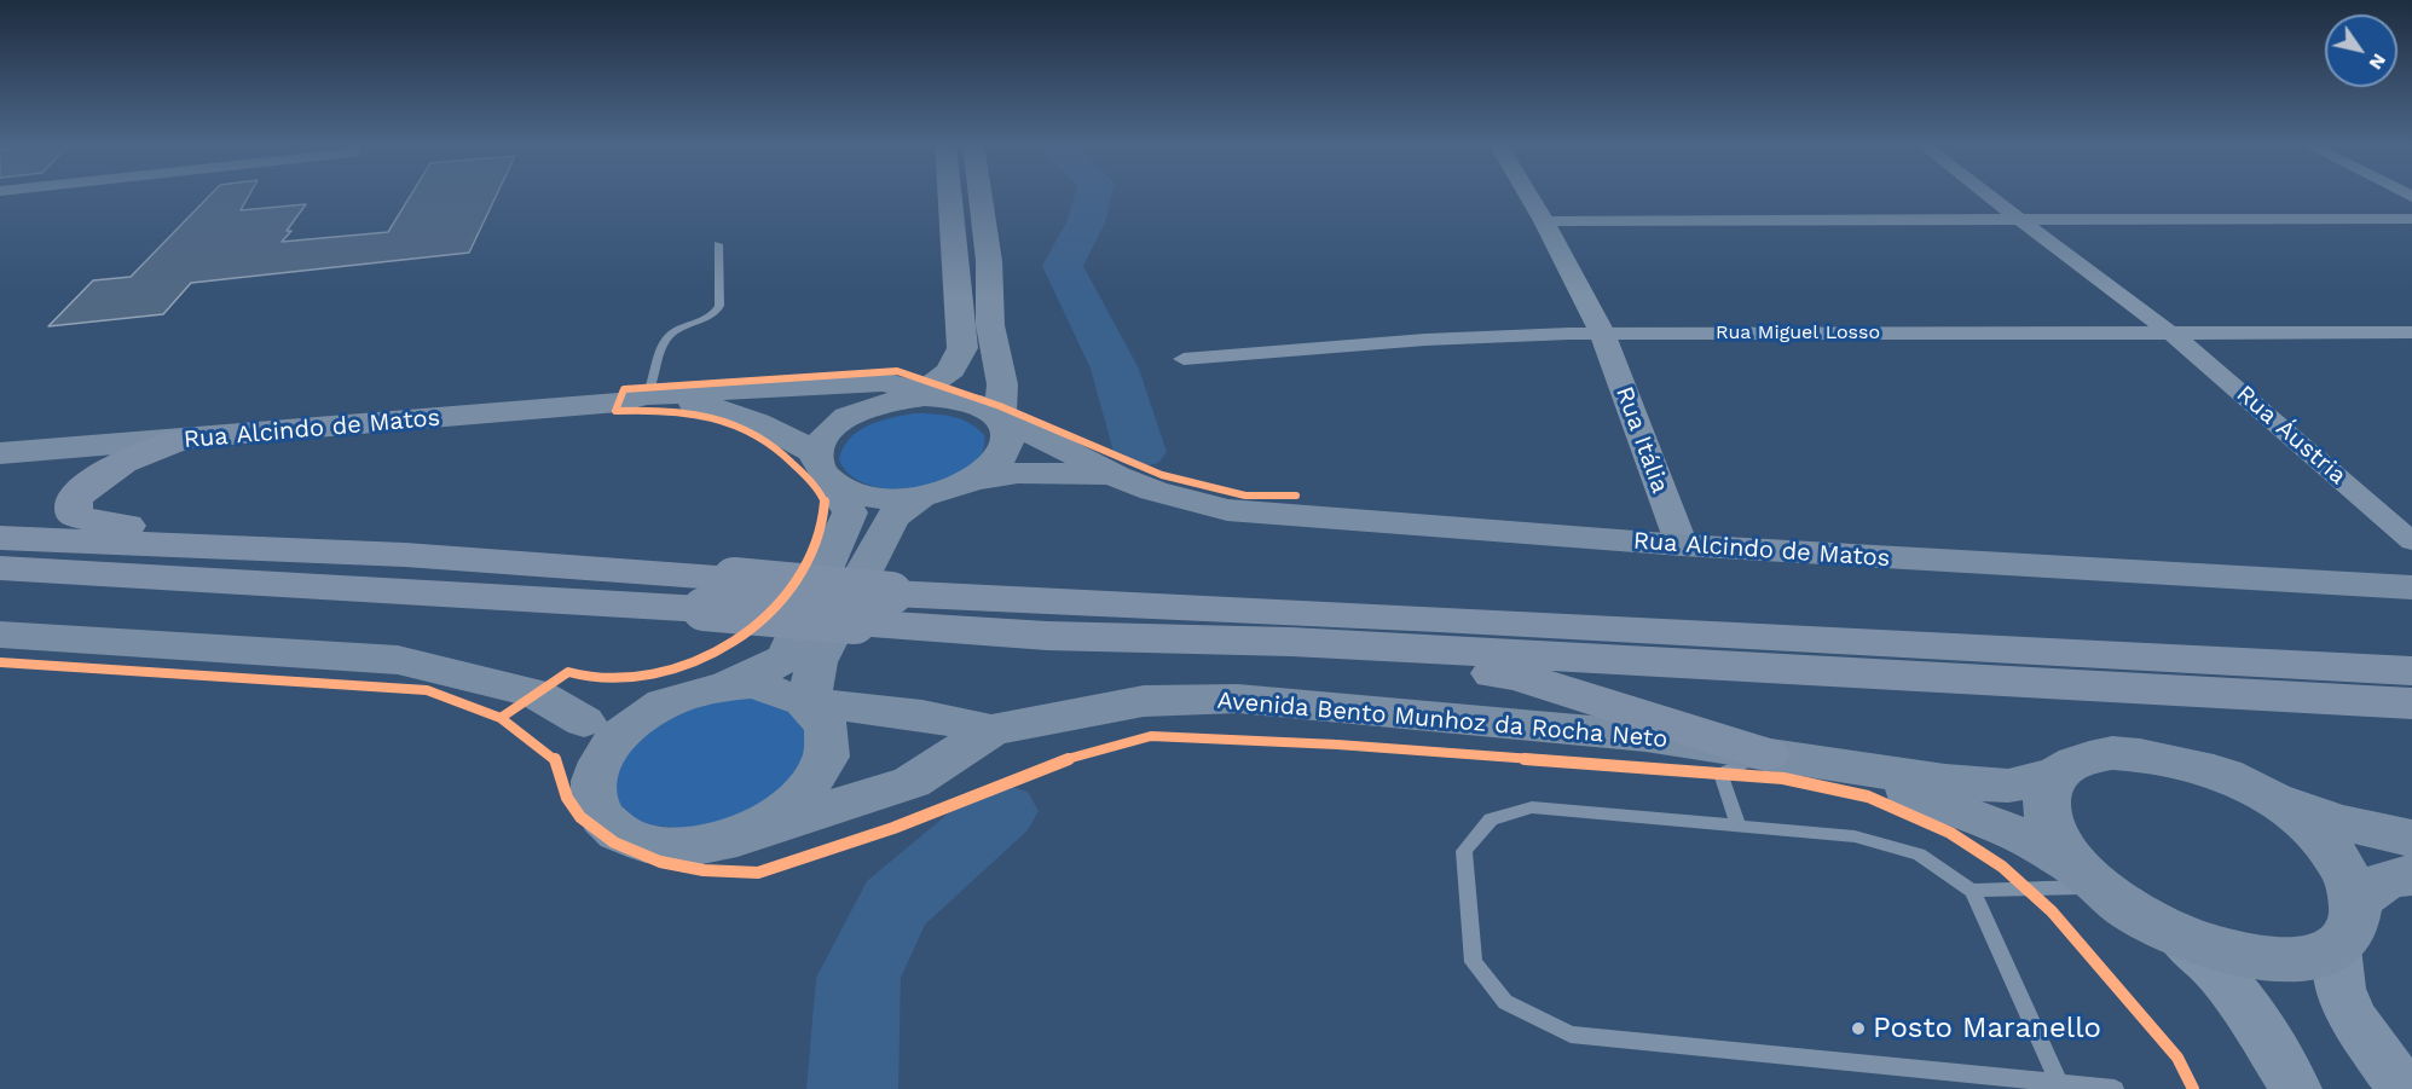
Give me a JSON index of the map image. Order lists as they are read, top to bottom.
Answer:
{
  "streets": {
    "main road": ["Rua Alcindo de Matos", "Avenida Bento Munhoz da Rocha Neto"],
    "street": ["Rua Miguel Losso", "Rua Áustria", "Rua Itália"]
  },
  "crossings": [
    ["Rua Miguel Losso", "Rua Áustria"],
    ["Rua Miguel Losso", "Rua Itália"],
    ["Rua Alcindo de Matos", "Rua Itália"]
  ],
  "places": ["Posto Maranello"],
  "north": "bottom right"
}
